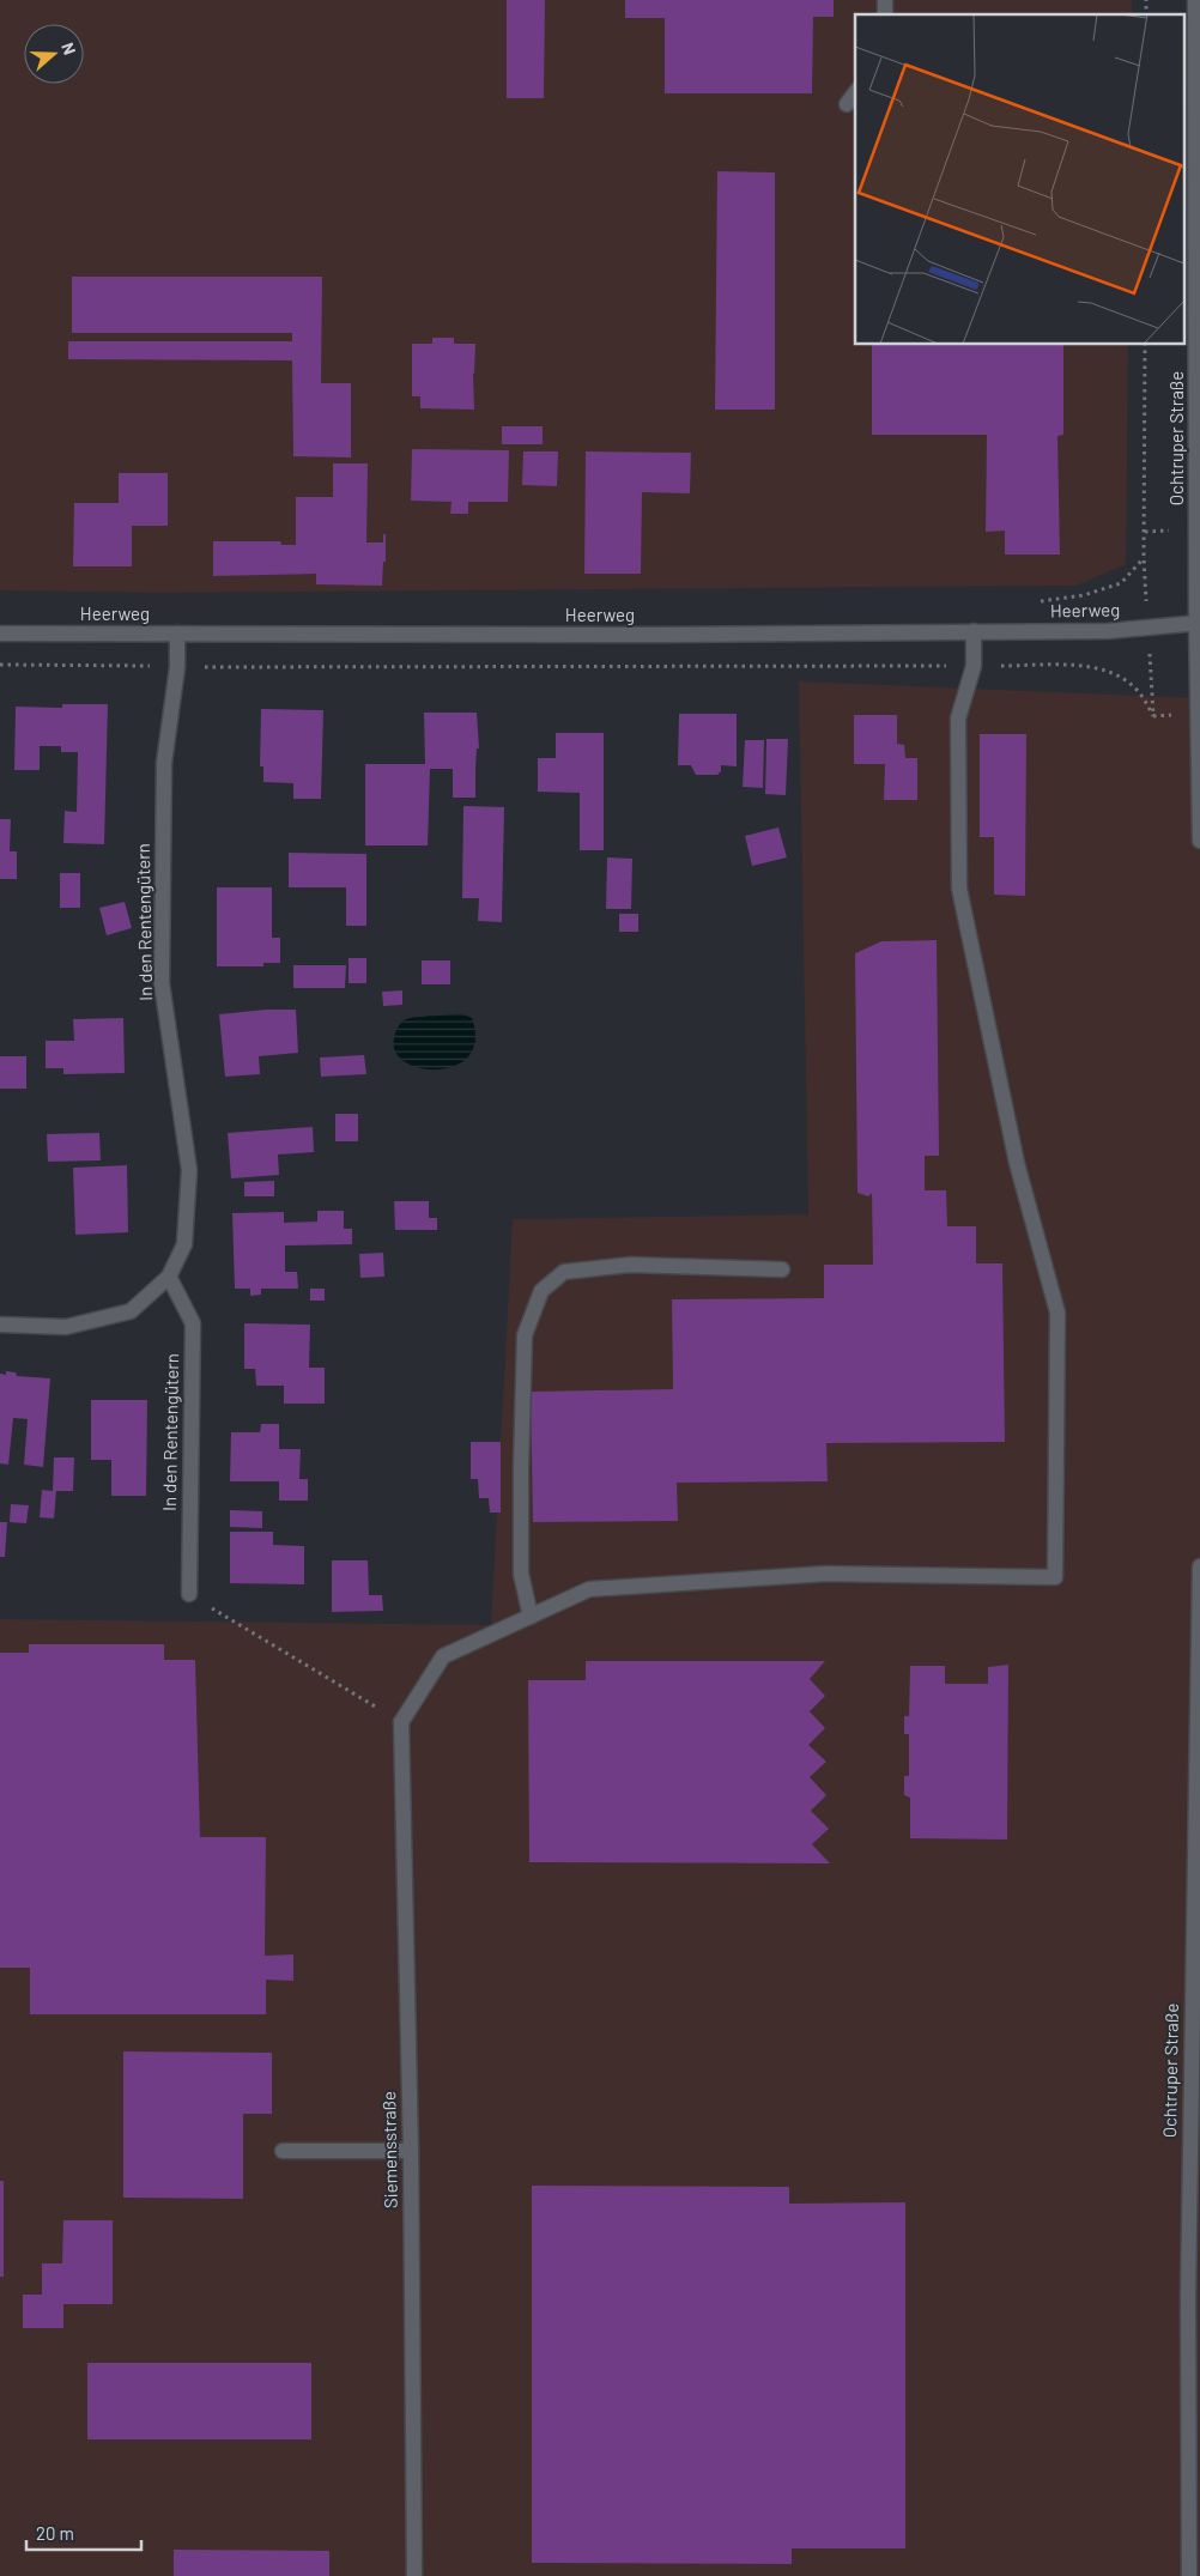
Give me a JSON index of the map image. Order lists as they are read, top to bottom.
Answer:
{
  "streets": {
    "street": [
      "Ochtruper Straße",
      "Heerweg",
      "In den Rentengütern",
      "Siemensstraße"
    ]
  },
  "crossings": [
    ["Ochtruper Straße", "Heerweg"],
    ["Heerweg", "In den Rentengütern"]
  ],
  "scale_bar": "20 m",
  "north": "right"
}
